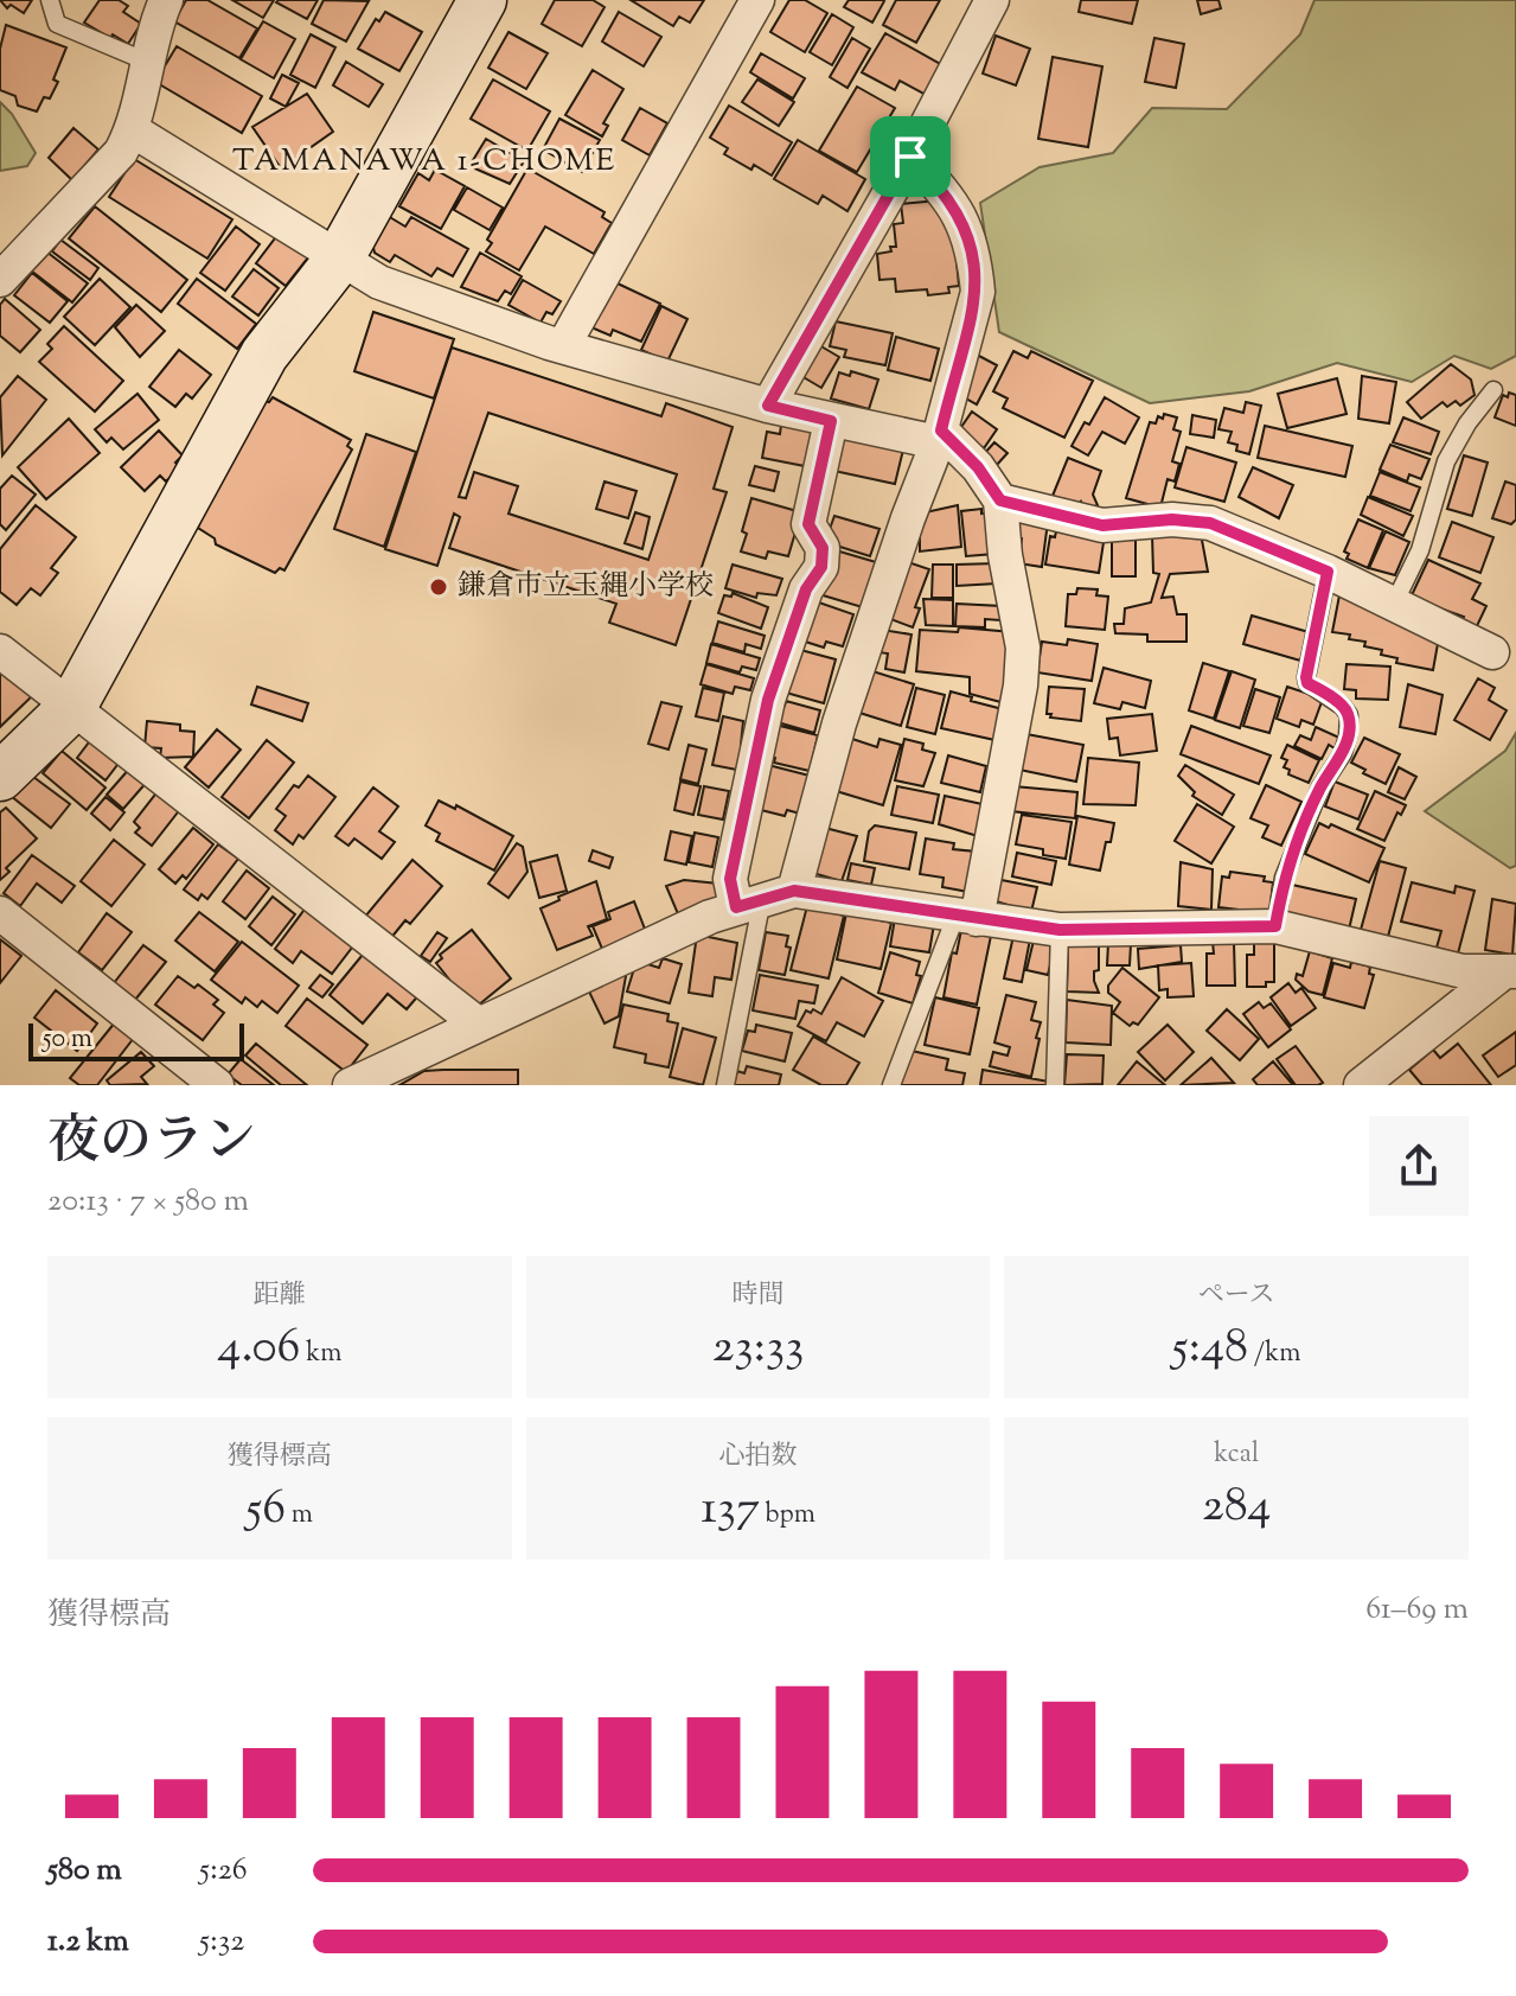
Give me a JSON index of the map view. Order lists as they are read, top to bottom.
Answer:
{
  "districts": ["TAMANAWA 1-CHOME"],
  "places": ["鎌倉市立玉縄小学校"],
  "scale_bar": "50 m",
  "page": {
    "scale": "50 m",
    "heading": ["夜のラン", "20:13 · 7 × 580 m"],
    "stats": [
      ["距離", "4.06 km"],
      ["時間", "23:33"],
      ["ペース", "5:48 /km"],
      ["獲得標高", "56 m"],
      ["心拍数", "137 bpm"],
      ["kcal", "284"]
    ],
    "chart": ["獲得標高", "61–69 m"],
    "list": [
      {
        "name": "580 m",
        "note": "5:26"
      },
      {
        "name": "1.2 km",
        "note": "5:32"
      }
    ]
  }
}
